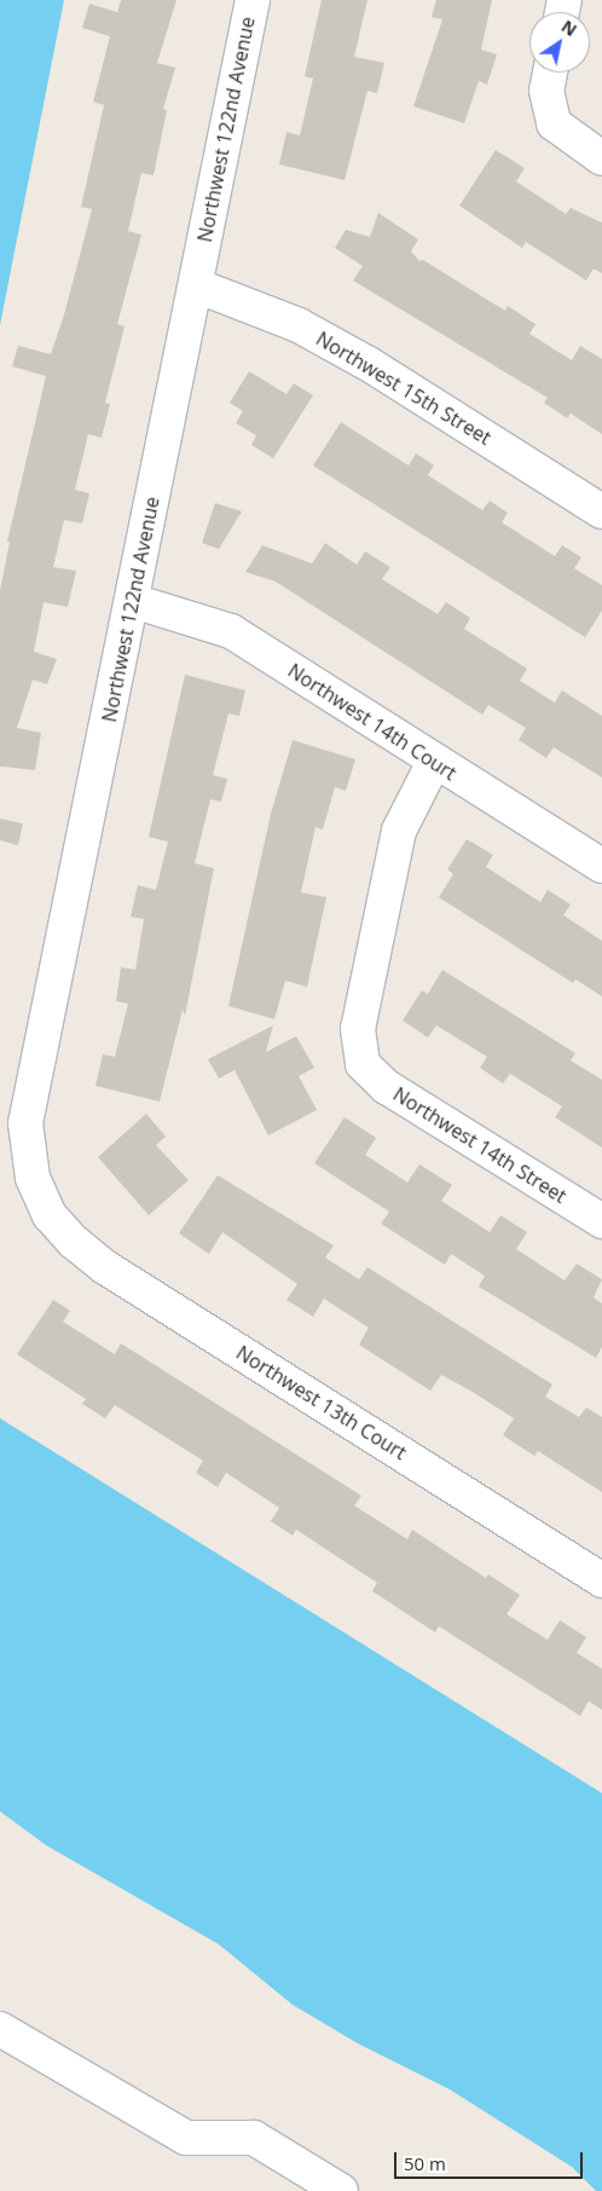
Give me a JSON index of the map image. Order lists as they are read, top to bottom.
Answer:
{
  "streets": {
    "street": [
      "Northwest 122nd Avenue",
      "Northwest 15th Street",
      "Northwest 14th Court",
      "Northwest 14th Street",
      "Northwest 13th Court"
    ]
  },
  "crossings": [
    ["Northwest 122nd Avenue", "Northwest 15th Street"],
    ["Northwest 122nd Avenue", "Northwest 14th Court"],
    ["Northwest 122nd Avenue", "Northwest 13th Court"],
    ["Northwest 14th Court", "Northwest 14th Street"]
  ],
  "scale_bar": "50 m",
  "north": "top right"
}
